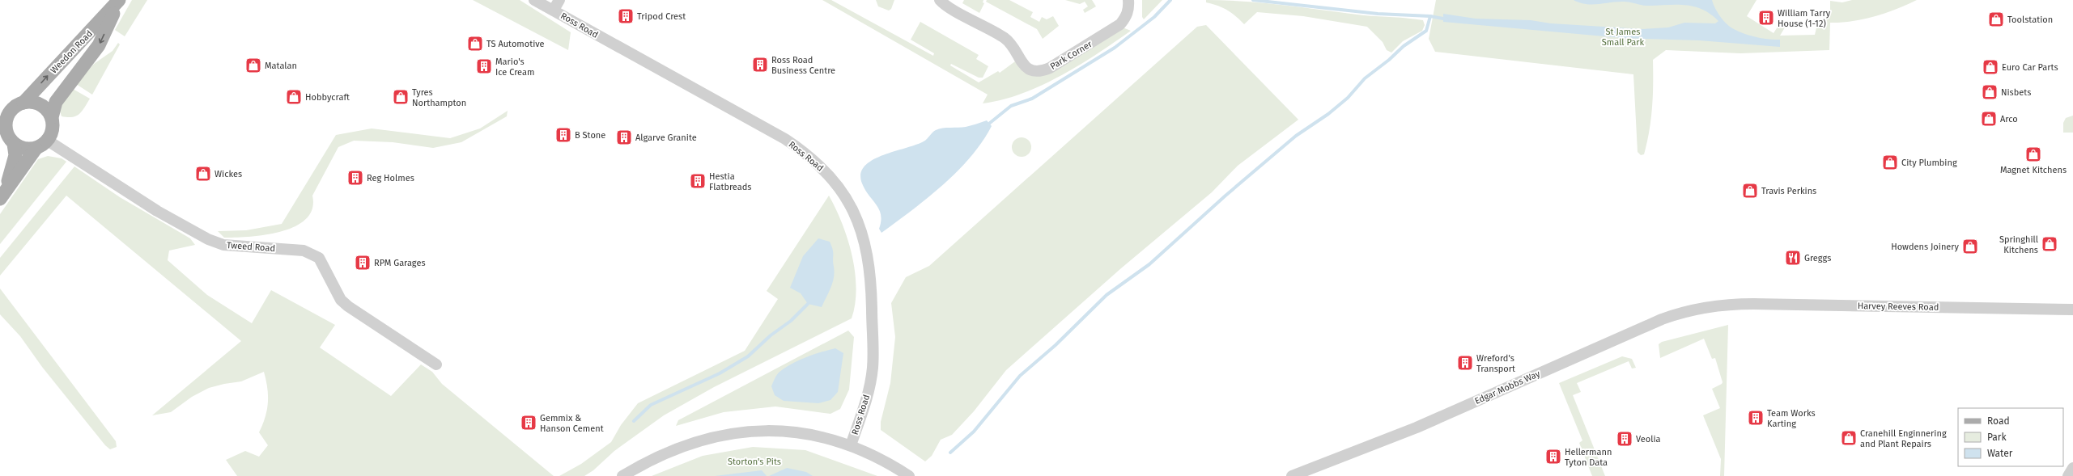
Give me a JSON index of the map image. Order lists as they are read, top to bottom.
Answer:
{
  "streets": {
    "main road": ["Weedon Road"],
    "street": [
      "Ross Road",
      "Park Corner",
      "Tweed Road",
      "Harvey Reeves Road",
      "Edgar Mobbs Way"
    ]
  },
  "crossings": [
    ["Weedon Road", "Tweed Road"],
    ["Harvey Reeves Road", "Edgar Mobbs Way"]
  ],
  "parks": ["St James Small Park", "Storton's Pits"],
  "places": {
    "building": [
      "Tripod Crest",
      "William Tarry House (1-12)",
      "Ross Road Business Centre",
      "Mario's Ice Cream",
      "B Stone",
      "Algarve Granite",
      "Reg Holmes",
      "Hestia Flatbreads",
      "RPM Garages",
      "Wreford's Transport",
      "Team Works Karting",
      "Gemmix & Hanson Cement",
      "Veolia",
      "Hellermann Tyton Data"
    ],
    "shop": [
      "Toolstation",
      "TS Automotive",
      "Matalan",
      "Euro Car Parts",
      "Nisbets",
      "Hobbycraft",
      "Tyres Northampton",
      "Arco",
      "Magnet Kitchens",
      "City Plumbing",
      "Wickes",
      "Travis Perkins",
      "Springhill Kitchens",
      "Howdens Joinery",
      "Cranehill Enginnering and Plant Repairs"
    ],
    "restaurant": ["Greggs"]
  },
  "legend": ["Road", "Park", "Water"]
}
